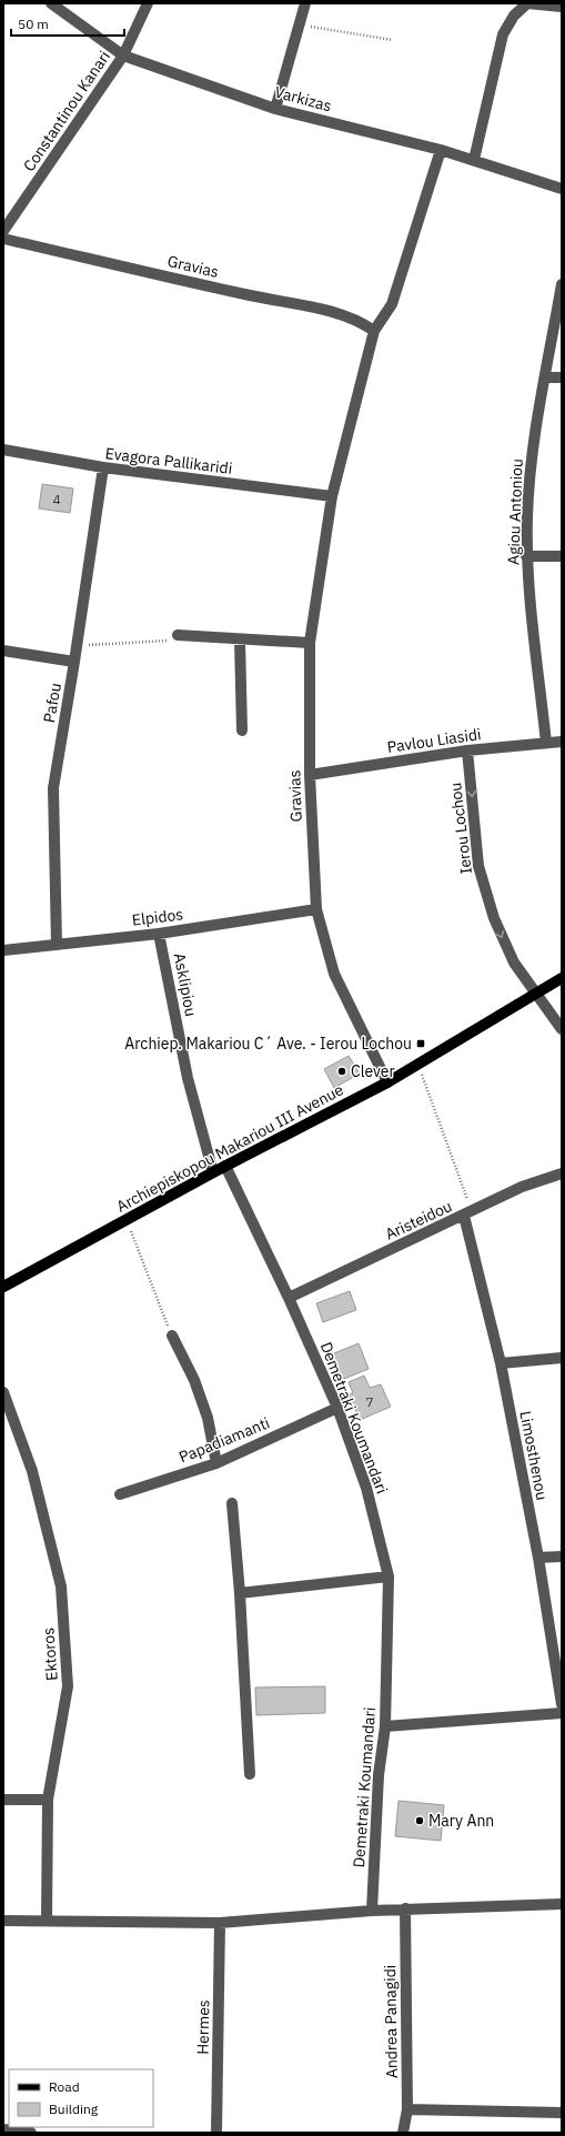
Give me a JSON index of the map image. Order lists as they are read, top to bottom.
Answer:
{
  "streets": {
    "main road": ["Archiepiskopou Makariou III Avenue"],
    "street": [
      "Varkizas",
      "Constantinou Kanari",
      "Gravias",
      "Evagora Pallikaridi",
      "Agiou Antoniou",
      "Pafou",
      "Pavlou Liasidi",
      "Ierou Lochou",
      "Elpidos",
      "Asklipiou",
      "Aristeidou",
      "Demetraki Koumandari",
      "Papadiamanti",
      "Limosthenou",
      "Ektoros",
      "Andrea Panagidi",
      "Hermes"
    ]
  },
  "crossings": [
    ["Varkizas", "Constantinou Kanari"],
    ["Varkizas", "Gravias"],
    ["Gravias", "Evagora Pallikaridi"],
    ["Gravias", "Pavlou Liasidi"],
    ["Gravias", "Elpidos"],
    ["Gravias", "Archiepiskopou Makariou III Avenue"],
    ["Evagora Pallikaridi", "Pafou"],
    ["Agiou Antoniou", "Pavlou Liasidi"],
    ["Pafou", "Elpidos"],
    ["Pavlou Liasidi", "Ierou Lochou"],
    ["Ierou Lochou", "Archiepiskopou Makariou III Avenue"],
    ["Elpidos", "Asklipiou"],
    ["Asklipiou", "Archiepiskopou Makariou III Avenue"],
    ["Archiepiskopou Makariou III Avenue", "Demetraki Koumandari"],
    ["Aristeidou", "Demetraki Koumandari"],
    ["Aristeidou", "Limosthenou"],
    ["Demetraki Koumandari", "Papadiamanti"]
  ],
  "one_way": ["Ierou Lochou"],
  "places": {
    "transit": ["Archiep. Makariou C´ Ave. - Ierou Lochou"],
    "other": ["Clever", "Mary Ann"]
  },
  "house_numbers": ["4", "7"],
  "legend": ["Road", "Building"],
  "scale_bar": "50 m"
}
